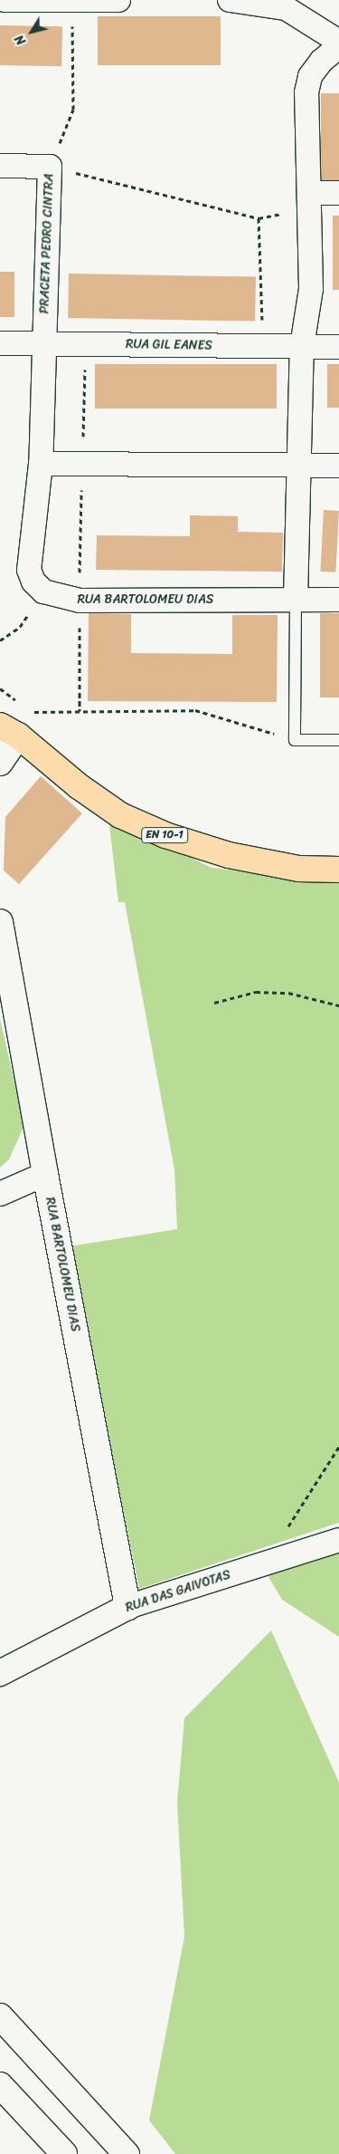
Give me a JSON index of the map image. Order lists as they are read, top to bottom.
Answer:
{
  "streets": {
    "main road": ["EN 10-1"],
    "street": [
      "PRACETA PEDRO CINTRA",
      "RUA GIL EANES",
      "RUA BARTOLOMEU DIAS",
      "RUA DAS GAIVOTAS"
    ]
  },
  "crossings": [
    ["PRACETA PEDRO CINTRA", "RUA GIL EANES"],
    ["RUA BARTOLOMEU DIAS", "RUA DAS GAIVOTAS"]
  ],
  "north": "bottom left"
}
